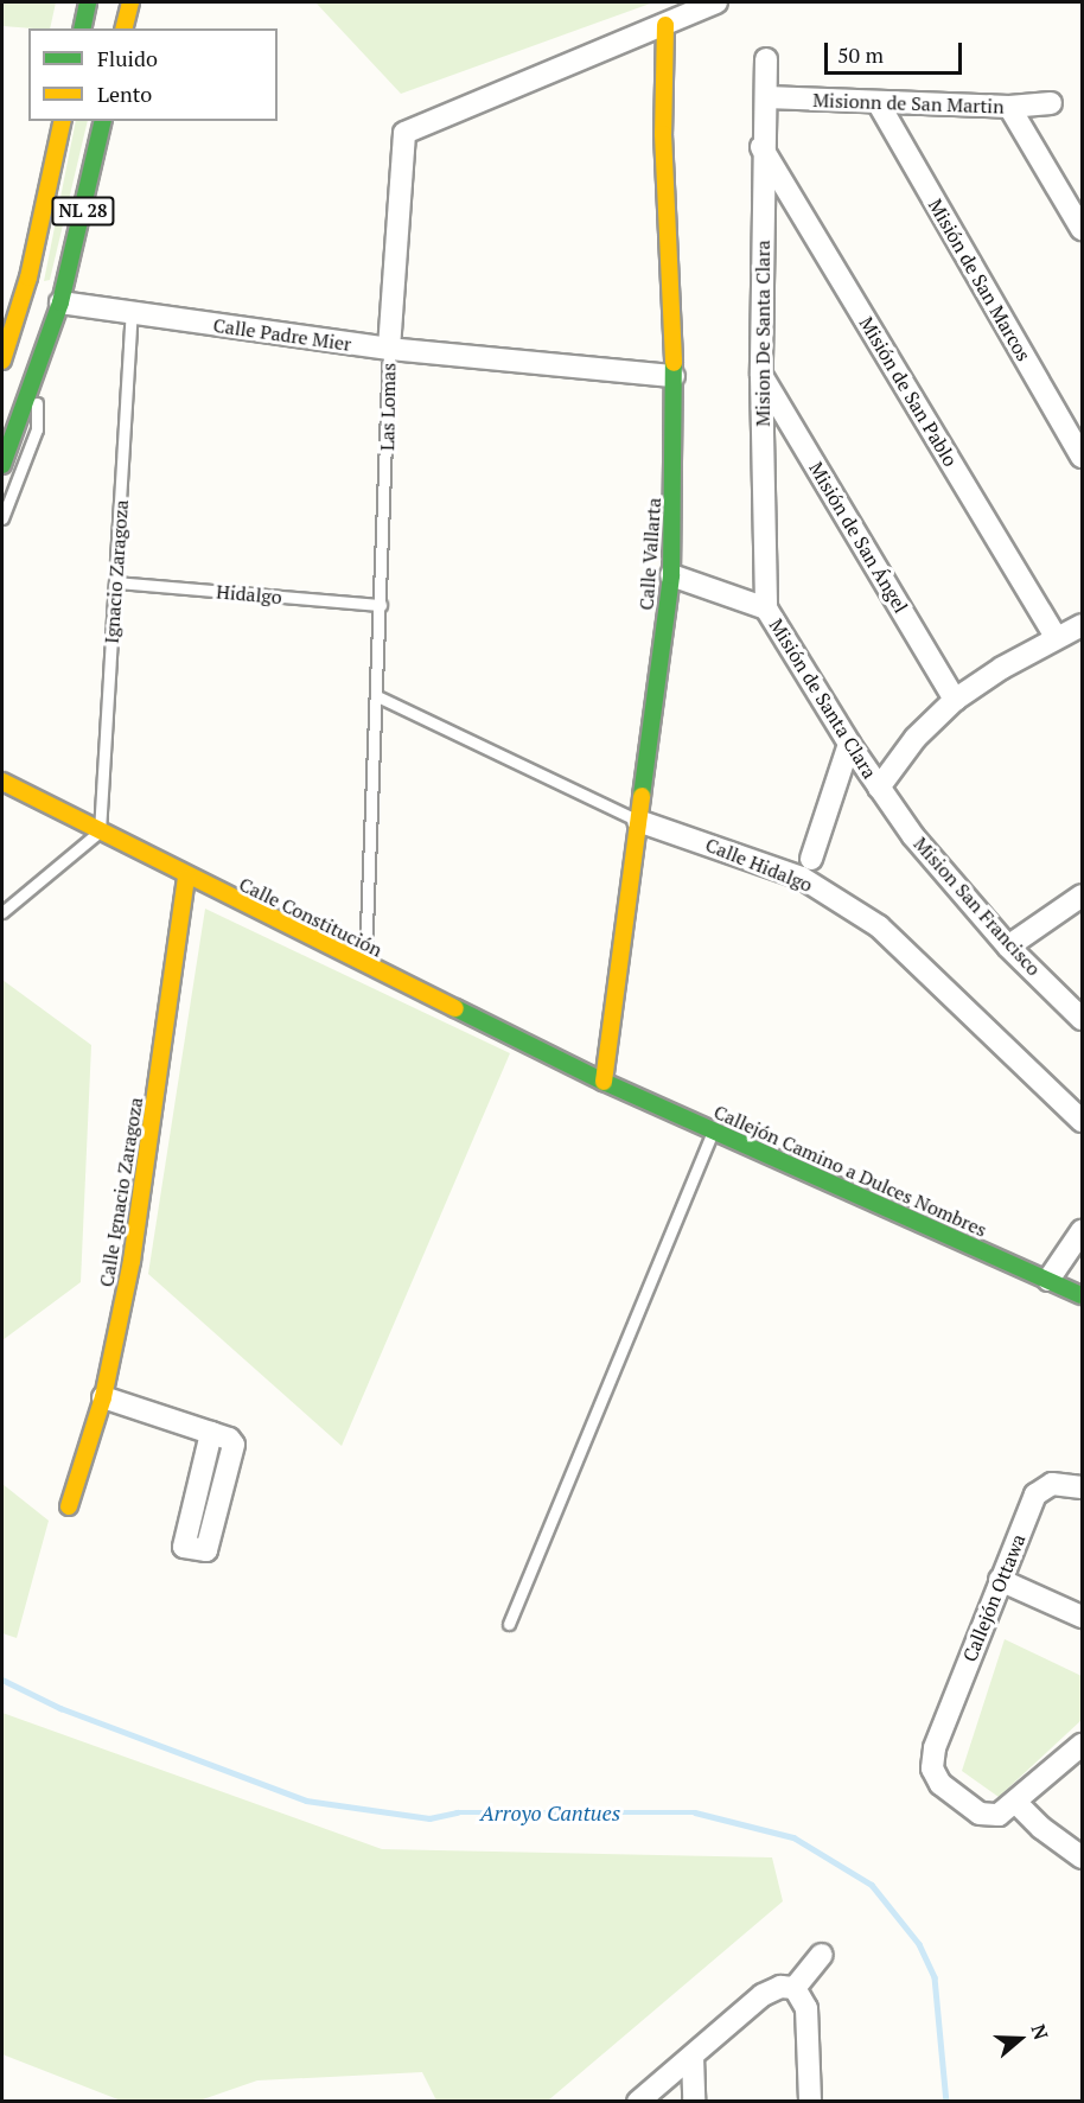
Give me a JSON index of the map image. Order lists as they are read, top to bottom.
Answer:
{
  "streets": {
    "main road": [
      "NL 28",
      "Calle Vallarta",
      "Calle Constitución",
      "Callejón Camino a Dulces Nombres",
      "Calle Ignacio Zaragoza"
    ],
    "street": [
      "Misionn de San Martin",
      "Misión de San Marcos",
      "Mision De Santa Clara",
      "Calle Padre Mier",
      "Misión de San Pablo",
      "Las Lomas",
      "Misión de San Ángel",
      "Misión de Santa Clara",
      "Calle Hidalgo",
      "Mision San Francisco",
      "Callejón Ottawa"
    ],
    "lane": ["Ignacio Zaragoza", "Hidalgo"]
  },
  "crossings": [
    ["Misionn de San Martin", "Misión de San Marcos"],
    ["Misionn de San Martin", "Mision De Santa Clara"],
    ["NL 28", "Calle Padre Mier"],
    ["Mision De Santa Clara", "Misión de San Pablo"],
    ["Mision De Santa Clara", "Misión de San Ángel"],
    ["Mision De Santa Clara", "Misión de Santa Clara"],
    ["Calle Padre Mier", "Las Lomas"],
    ["Calle Padre Mier", "Calle Vallarta"],
    ["Calle Padre Mier", "Ignacio Zaragoza"],
    ["Las Lomas", "Calle Vallarta"],
    ["Las Lomas", "Hidalgo"],
    ["Las Lomas", "Calle Hidalgo"],
    ["Las Lomas", "Calle Constitución"],
    ["Calle Vallarta", "Calle Hidalgo"],
    ["Calle Vallarta", "Calle Constitución"],
    ["Calle Vallarta", "Callejón Camino a Dulces Nombres"],
    ["Ignacio Zaragoza", "Hidalgo"],
    ["Ignacio Zaragoza", "Calle Constitución"],
    ["Misión de Santa Clara", "Mision San Francisco"],
    ["Calle Constitución", "Callejón Camino a Dulces Nombres"],
    ["Calle Constitución", "Calle Ignacio Zaragoza"]
  ],
  "water": ["Arroyo Cantues"],
  "legend": ["Fluido", "Lento"],
  "scale_bar": "50 m",
  "north": "right"
}
